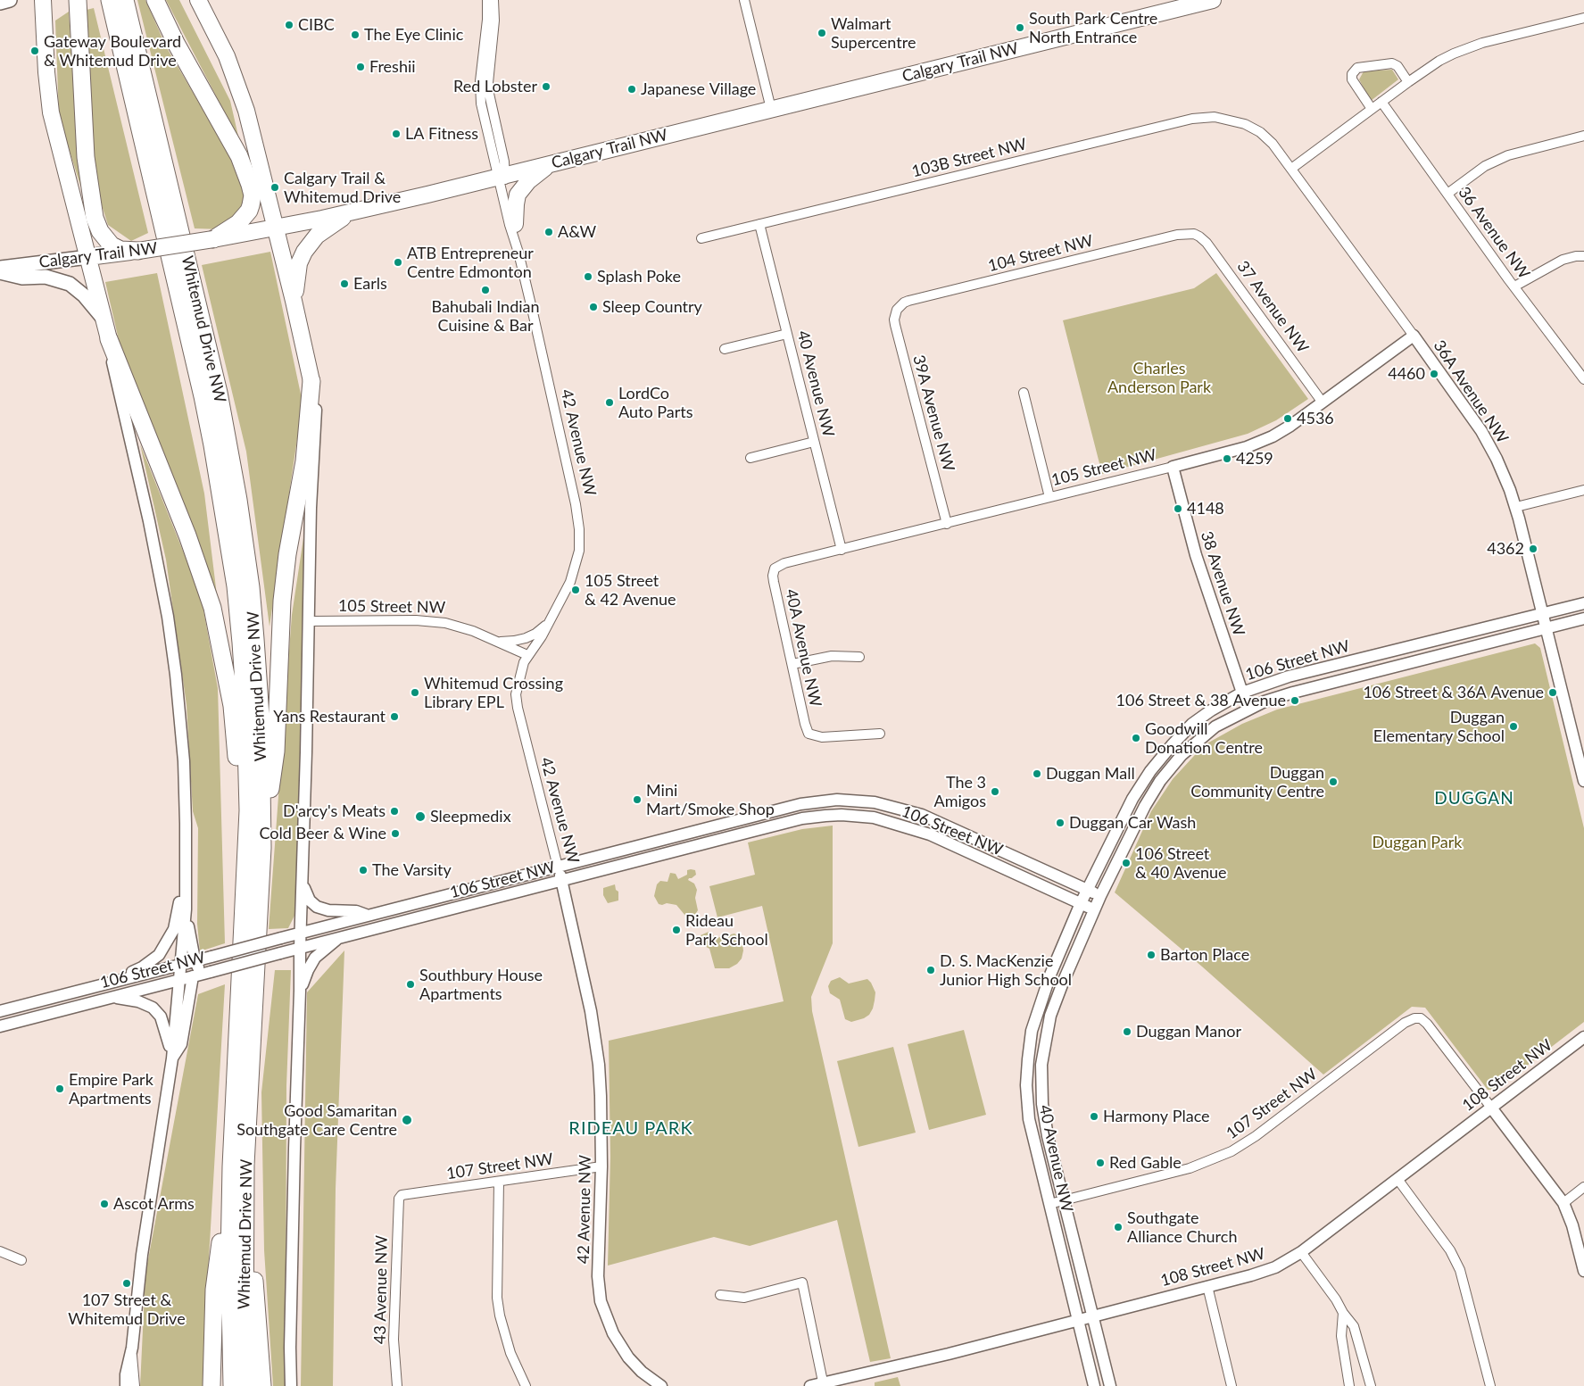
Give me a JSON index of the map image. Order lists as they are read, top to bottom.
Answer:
{
  "streets": {
    "highway": ["Calgary Trail NW", "Whitemud Drive NW"],
    "street": [
      "103B Street NW",
      "36 Avenue NW",
      "104 Street NW",
      "37 Avenue NW",
      "40 Avenue NW",
      "36A Avenue NW",
      "39A Avenue NW",
      "42 Avenue NW",
      "105 Street NW",
      "38 Avenue NW",
      "40A Avenue NW",
      "106 Street NW",
      "108 Street NW",
      "107 Street NW",
      "43 Avenue NW"
    ]
  },
  "crossings": [
    ["Calgary Trail NW", "42 Avenue NW"],
    ["103B Street NW", "40 Avenue NW"],
    ["103B Street NW", "36A Avenue NW"],
    ["104 Street NW", "37 Avenue NW"],
    ["104 Street NW", "39A Avenue NW"],
    ["37 Avenue NW", "105 Street NW"],
    ["40 Avenue NW", "105 Street NW"],
    ["40 Avenue NW", "106 Street NW"],
    ["40 Avenue NW", "108 Street NW"],
    ["40 Avenue NW", "107 Street NW"],
    ["36A Avenue NW", "105 Street NW"],
    ["36A Avenue NW", "106 Street NW"],
    ["39A Avenue NW", "105 Street NW"],
    ["42 Avenue NW", "105 Street NW"],
    ["42 Avenue NW", "106 Street NW"],
    ["42 Avenue NW", "107 Street NW"],
    ["105 Street NW", "38 Avenue NW"],
    ["105 Street NW", "40A Avenue NW"],
    ["38 Avenue NW", "106 Street NW"],
    ["108 Street NW", "107 Street NW"],
    ["107 Street NW", "43 Avenue NW"]
  ],
  "districts": ["DUGGAN", "RIDEAU PARK"],
  "parks": ["Charles Anderson Park", "Duggan Park"],
  "places": [
    "CIBC",
    "South Park Centre North Entrance",
    "Walmart Supercentre",
    "The Eye Clinic",
    "Gateway Boulevard & Whitemud Drive",
    "Freshii",
    "Red Lobster",
    "Japanese Village",
    "LA Fitness",
    "Calgary Trail & Whitemud Drive",
    "A&W",
    "ATB Entrepreneur Centre Edmonton",
    "Splash Poke",
    "Earls",
    "Bahubali Indian Cuisine & Bar",
    "Sleep Country",
    "4460",
    "LordCo Auto Parts",
    "4536",
    "4259",
    "4148",
    "4362",
    "105 Street & 42 Avenue",
    "Whitemud Crossing Library EPL",
    "106 Street & 36A Avenue",
    "106 Street & 38 Avenue",
    "Yans Restaurant",
    "Duggan Elementary School",
    "Goodwill Donation Centre",
    "Duggan Mall",
    "Duggan Community Centre",
    "The 3 Amigos",
    "Mini Mart/Smoke Shop",
    "D'arcy's Meats",
    "Sleepmedix",
    "Duggan Car Wash",
    "Cold Beer & Wine",
    "106 Street & 40 Avenue",
    "The Varsity",
    "Rideau Park School",
    "Barton Place",
    "D. S. MacKenzie Junior High School",
    "Southbury House Apartments",
    "Duggan Manor",
    "Empire Park Apartments",
    "Harmony Place",
    "Good Samaritan Southgate Care Centre",
    "Red Gable",
    "Ascot Arms",
    "Southgate Alliance Church",
    "107 Street & Whitemud Drive"
  ]
}
